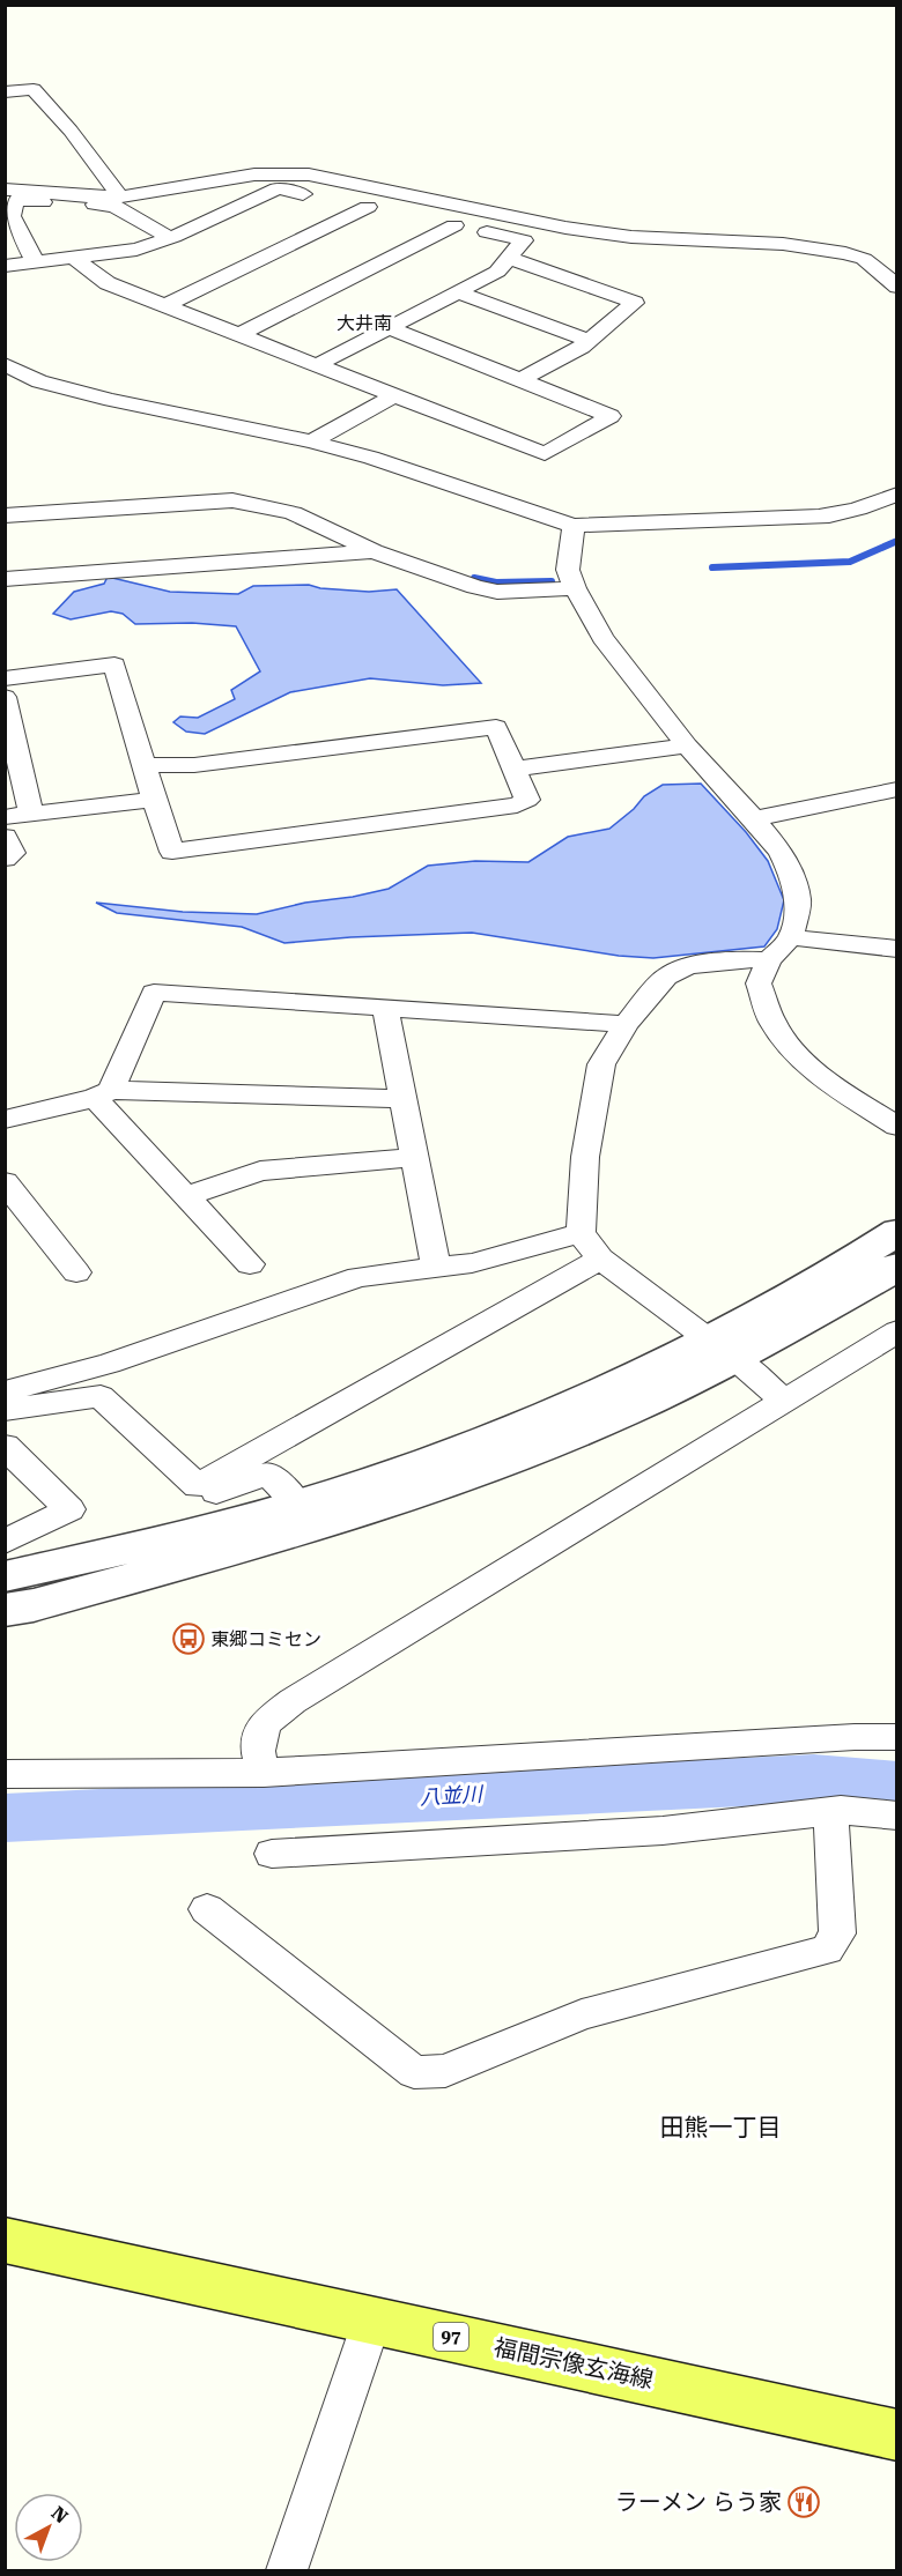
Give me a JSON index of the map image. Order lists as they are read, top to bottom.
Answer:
{
  "streets": {
    "main road": ["97", "福間宗像玄海線"]
  },
  "districts": ["大井南", "田熊一丁目"],
  "water": ["八並川"],
  "places": {
    "bus stop": ["東郷コミセン"],
    "restaurant": ["ラーメン らう家"]
  },
  "north": "top right"
}
